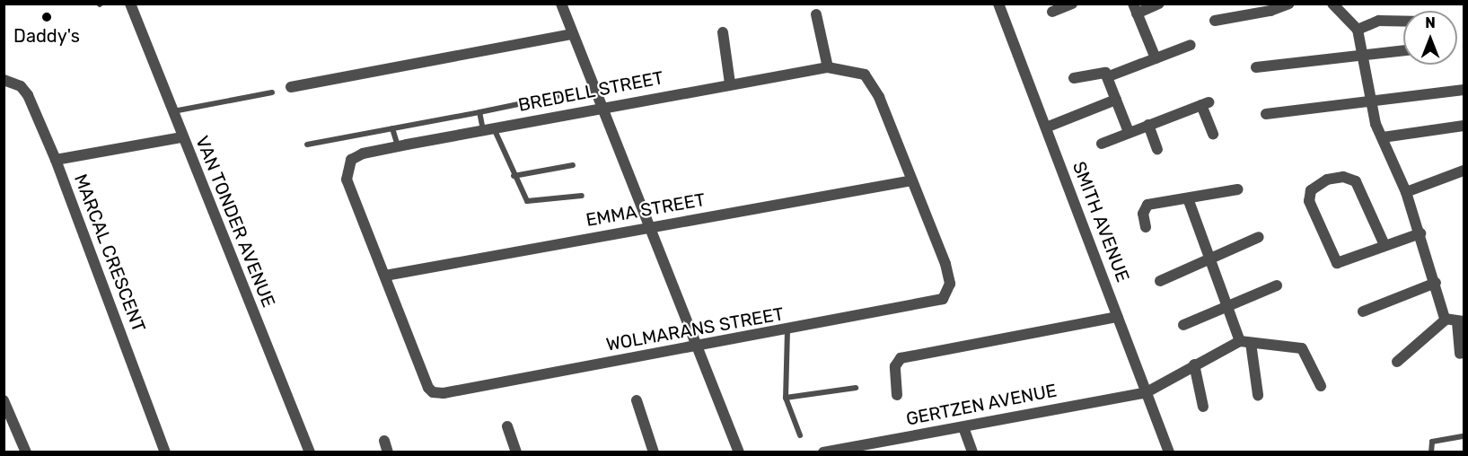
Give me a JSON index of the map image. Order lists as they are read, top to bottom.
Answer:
{
  "streets": {
    "street": [
      "BREDELL STREET",
      "EMMA STREET",
      "VAN TONDER AVENUE",
      "SMITH AVENUE",
      "MARCAL CRESCENT",
      "WOLMARANS STREET",
      "GERTZEN AVENUE"
    ]
  },
  "crossings": [
    ["BREDELL STREET", "EMMA STREET"],
    ["BREDELL STREET", "WOLMARANS STREET"],
    ["EMMA STREET", "WOLMARANS STREET"],
    ["SMITH AVENUE", "GERTZEN AVENUE"]
  ],
  "places": ["Daddy's"],
  "north": "top"
}
